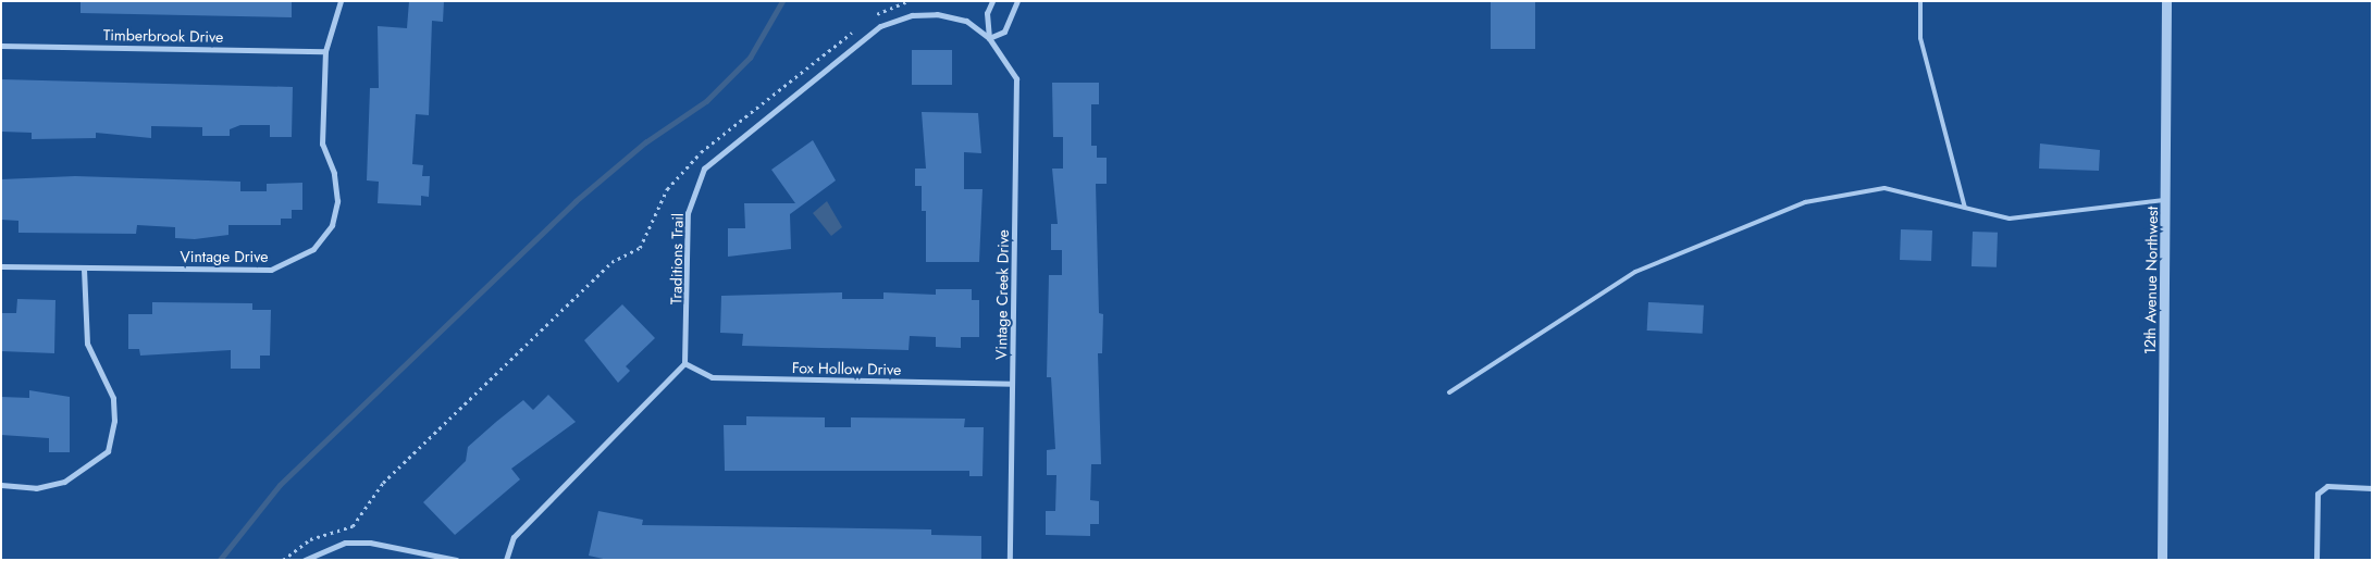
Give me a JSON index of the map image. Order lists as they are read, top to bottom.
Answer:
{
  "streets": {
    "street": [
      "Timberbrook Drive",
      "Vintage Drive",
      "Traditions Trail",
      "12th Avenue Northwest",
      "Vintage Creek Drive",
      "Fox Hollow Drive"
    ]
  },
  "crossings": [
    ["Timberbrook Drive", "Vintage Drive"],
    ["Traditions Trail", "Vintage Creek Drive"],
    ["Traditions Trail", "Fox Hollow Drive"],
    ["Vintage Creek Drive", "Fox Hollow Drive"]
  ]
}
